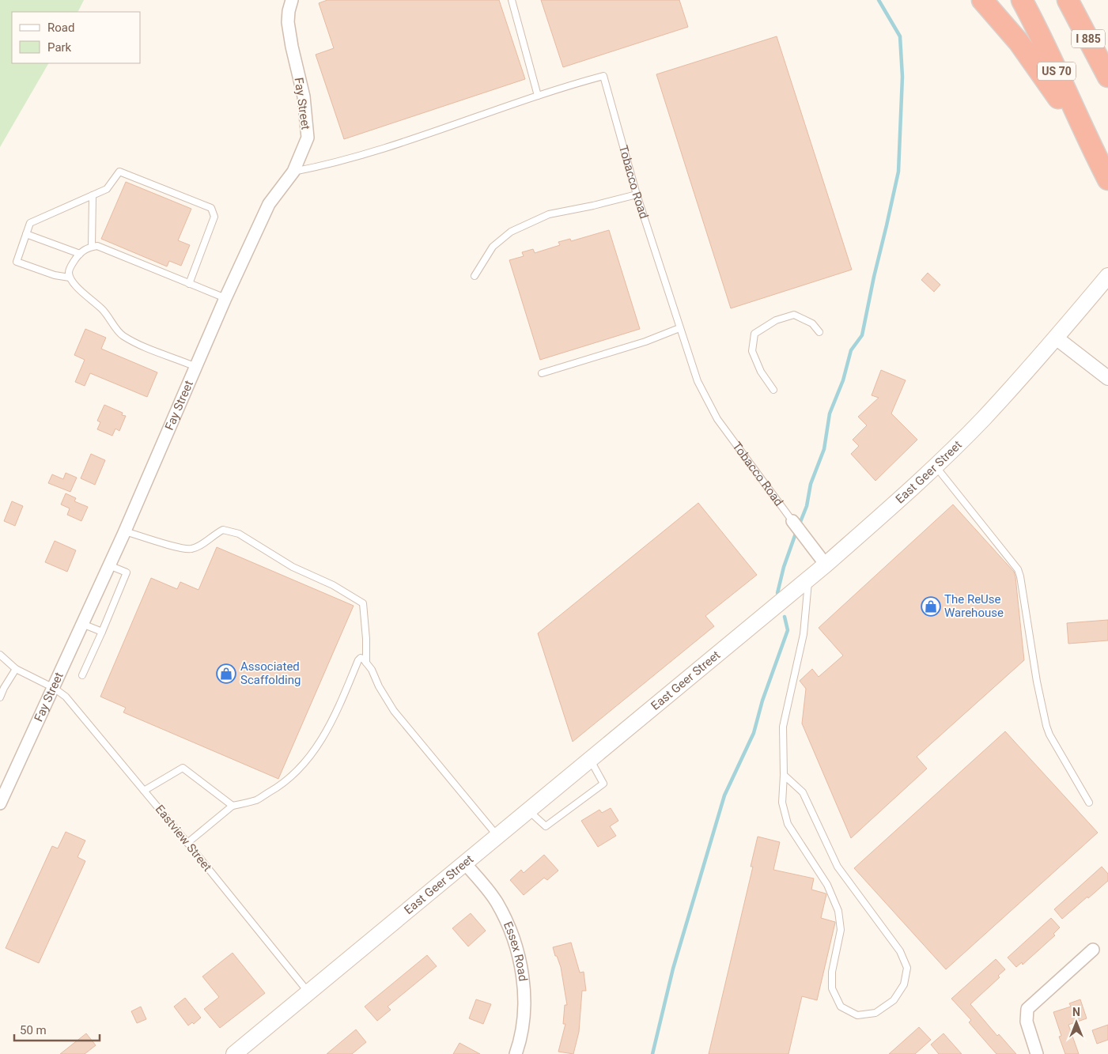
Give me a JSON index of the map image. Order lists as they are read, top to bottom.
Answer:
{
  "streets": {
    "highway": ["I 885", "US 70"],
    "main road": ["East Geer Street"],
    "street": ["Fay Street", "Tobacco Road", "Essex Road"],
    "lane": ["Eastview Street"]
  },
  "crossings": [
    ["Fay Street", "Tobacco Road"],
    ["Fay Street", "Eastview Street"],
    ["Tobacco Road", "East Geer Street"],
    ["East Geer Street", "Eastview Street"],
    ["East Geer Street", "Essex Road"]
  ],
  "places": {
    "shop": ["The ReUse Warehouse", "Associated Scaffolding"]
  },
  "legend": ["Road", "Park"],
  "scale_bar": "50 m",
  "north": "top"
}
